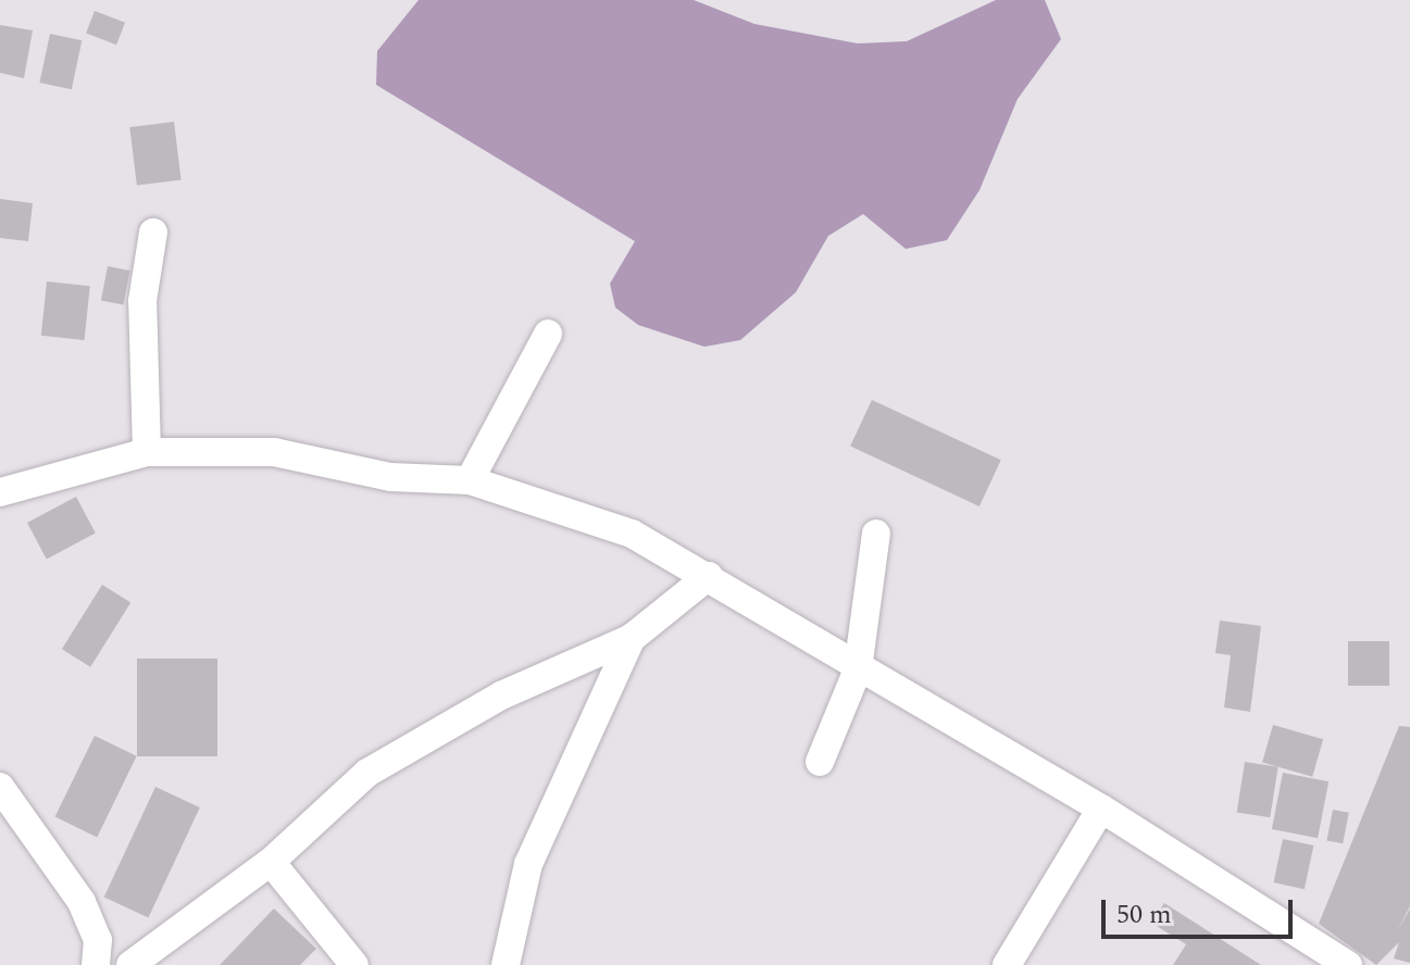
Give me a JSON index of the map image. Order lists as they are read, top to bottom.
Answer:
{
  "scale_bar": "50 m"
}
